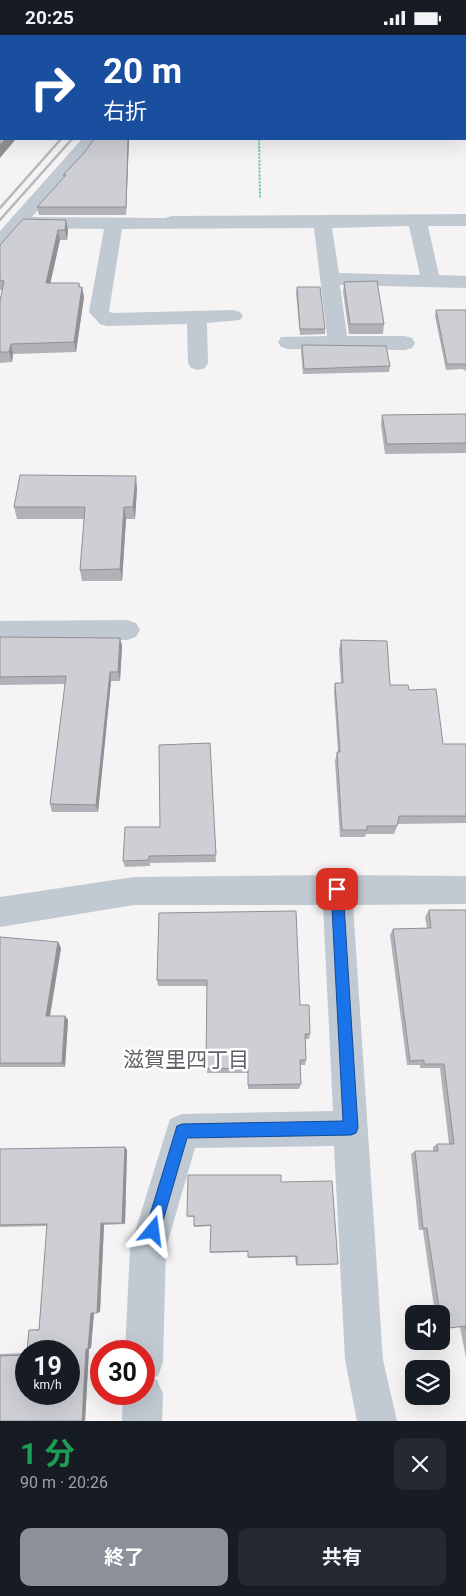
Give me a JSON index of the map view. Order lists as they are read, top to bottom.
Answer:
{
  "districts": ["滋賀里四丁目"],
  "page": {
    "status": "20:25",
    "turn": ["20 m", "右折"],
    "speed": "19 km/h",
    "limit": "30",
    "heading": ["1 分", "90 m · 20:26"],
    "buttons": ["終了", "共有"]
  }
}
